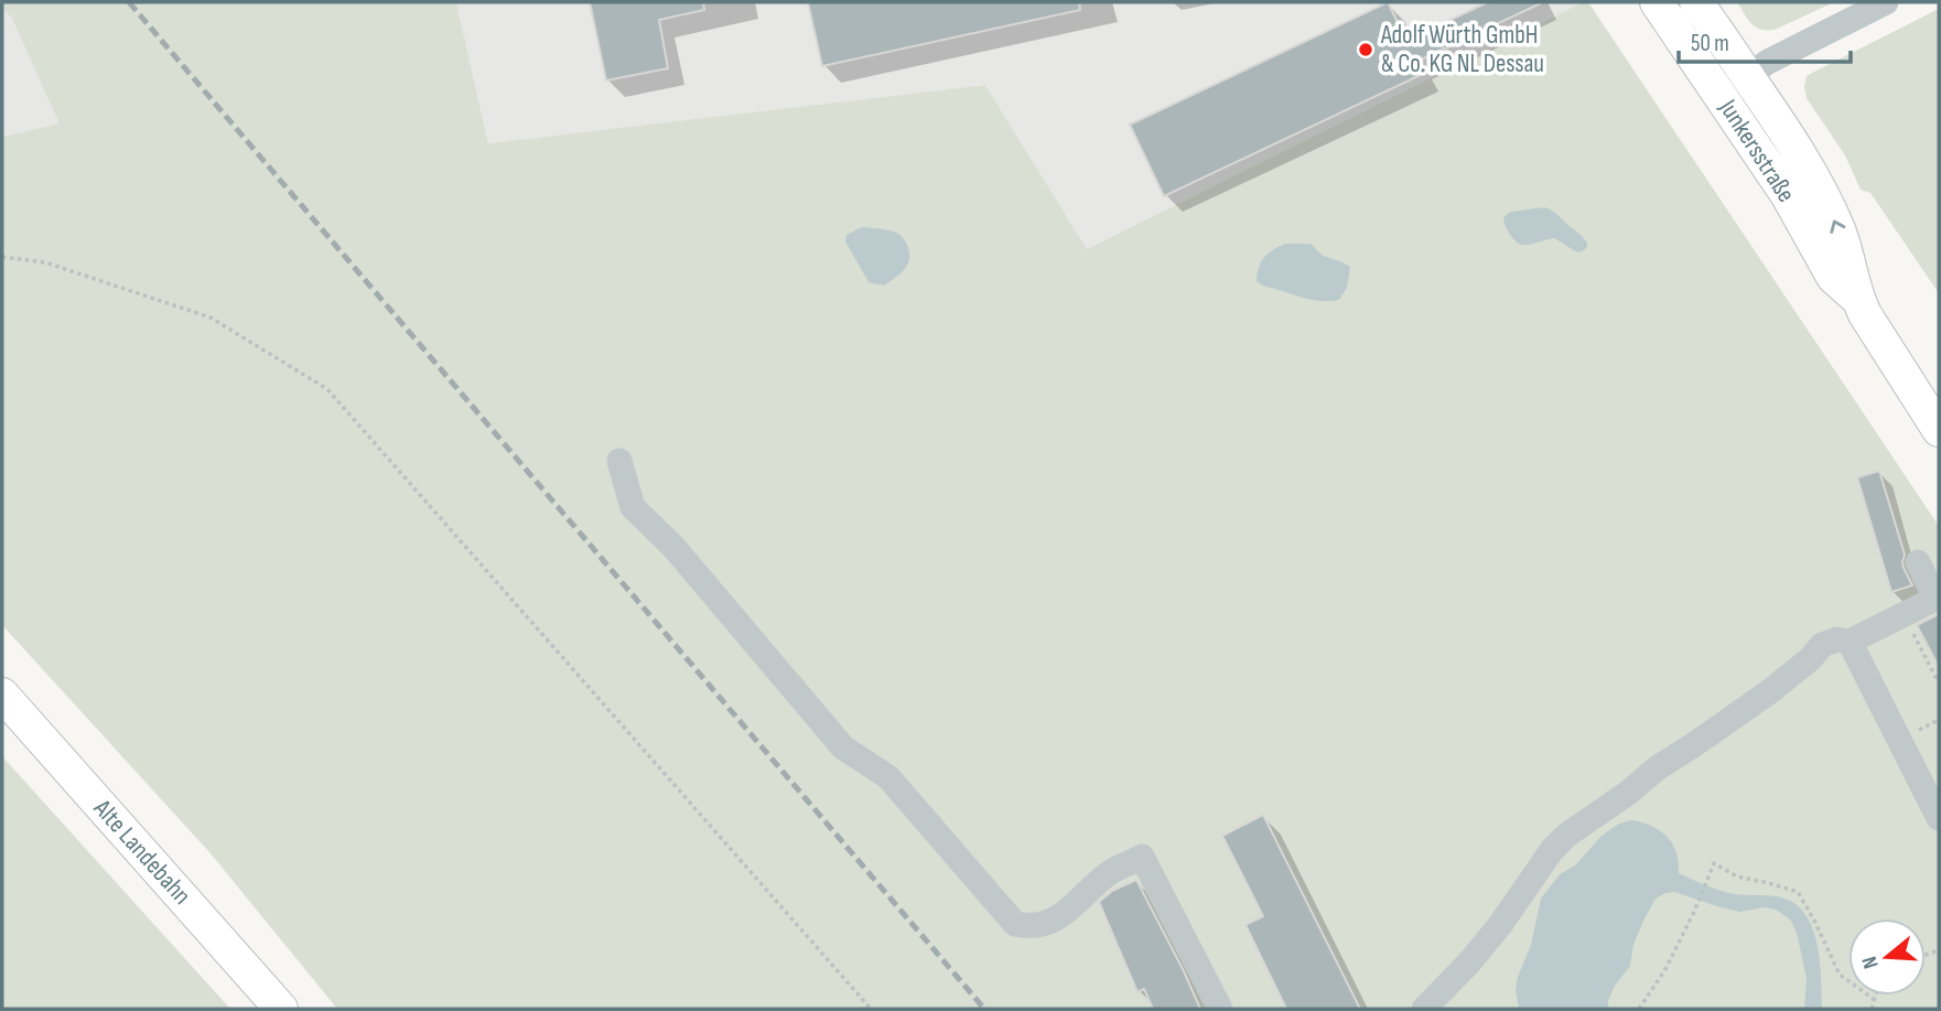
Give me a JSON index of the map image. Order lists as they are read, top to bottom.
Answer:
{
  "streets": {
    "main road": ["Junkersstraße", "Alte Landebahn"]
  },
  "places": ["Adolf Würth GmbH & Co. KG NL Dessau"],
  "scale_bar": "50 m",
  "north": "left"
}
